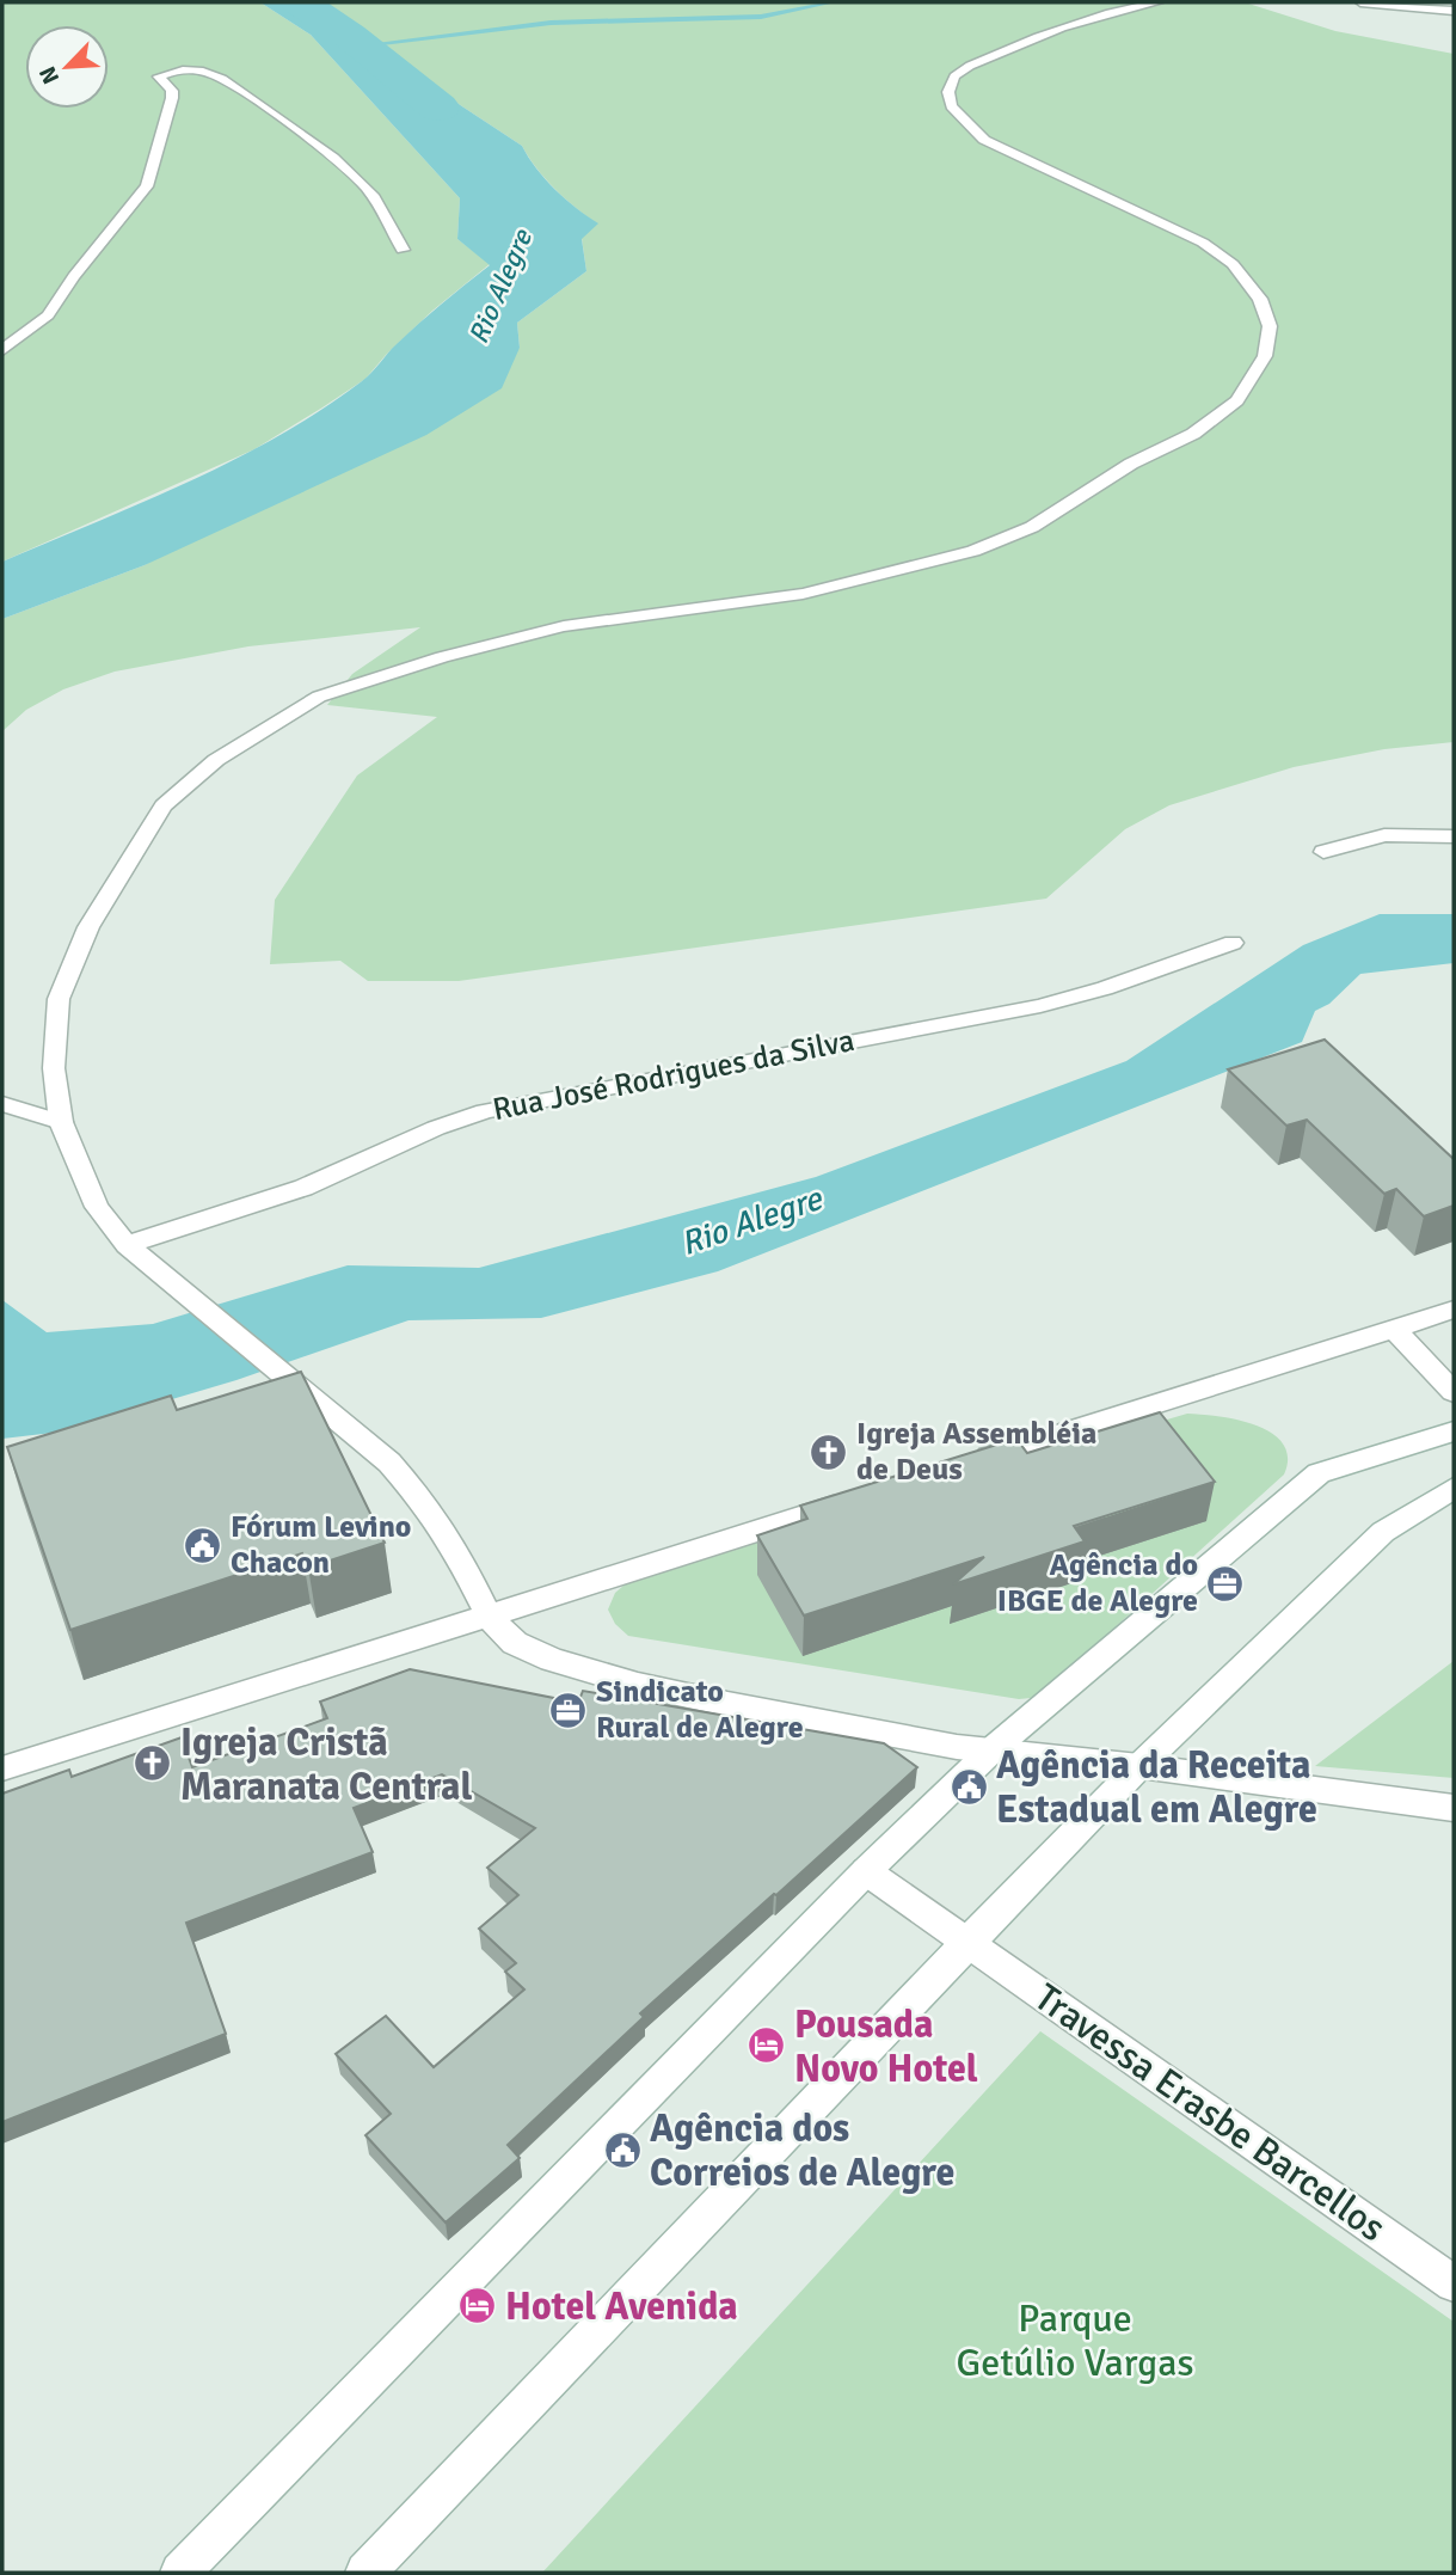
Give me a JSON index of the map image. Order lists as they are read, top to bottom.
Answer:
{
  "streets": {
    "street": ["Rua José Rodrigues da Silva", "Travessa Erasbe Barcellos"]
  },
  "water": ["Rio Alegre"],
  "parks": ["Parque Getúlio Vargas"],
  "places": {
    "church": ["Igreja Assembléia de Deus", "Igreja Cristã Maranata Central"],
    "public building": ["Fórum Levino Chacon", "Agência da Receita Estadual em Alegre", "Agência dos Correios de Alegre"],
    "office": ["Agência do IBGE de Alegre", "Sindicato Rural de Alegre"],
    "hotel": ["Pousada Novo Hotel", "Hotel Avenida"]
  },
  "north": "bottom left"
}
